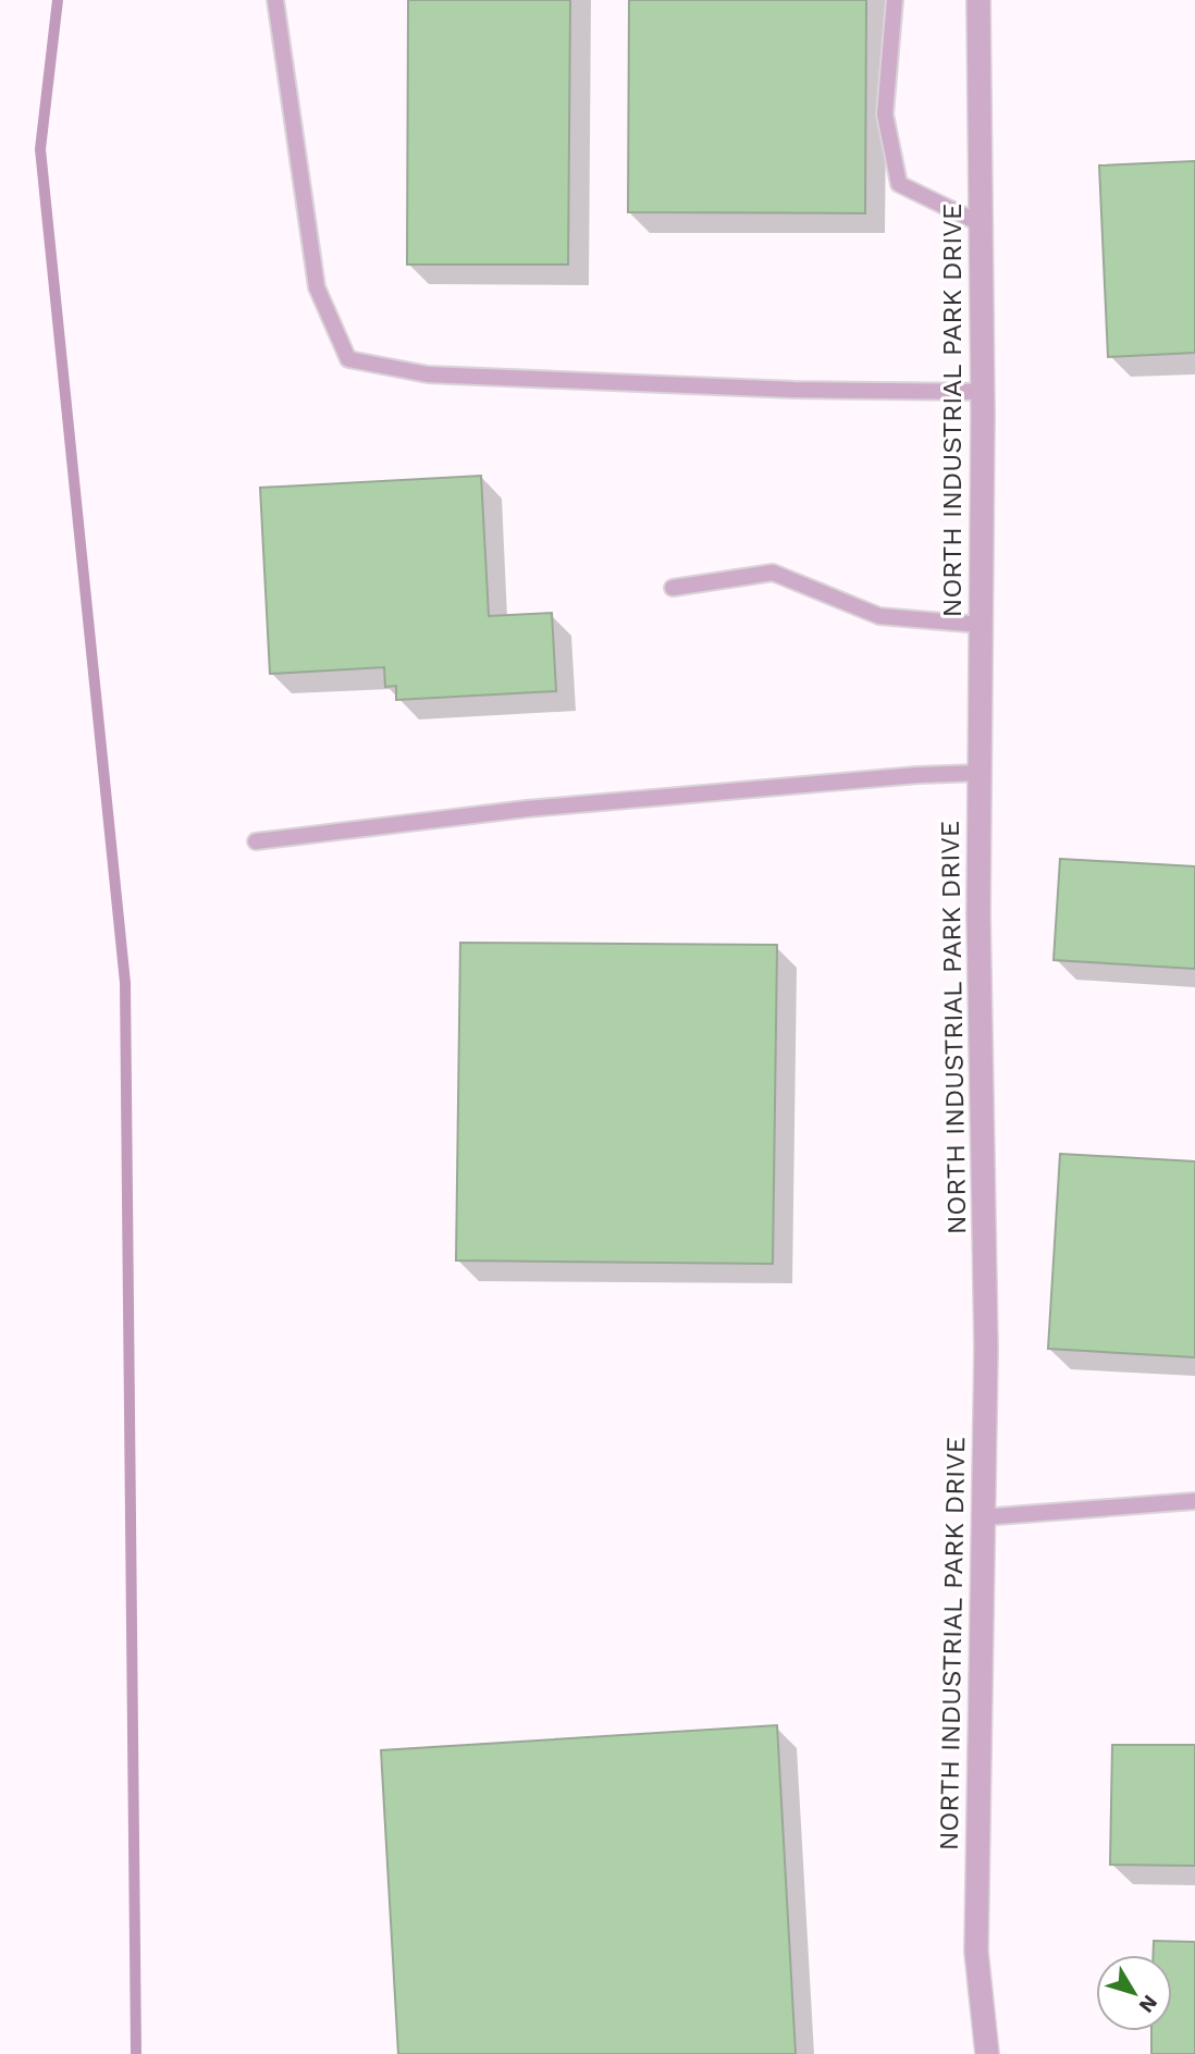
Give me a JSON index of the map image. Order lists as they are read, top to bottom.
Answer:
{
  "streets": {
    "street": ["NORTH INDUSTRIAL PARK DRIVE"]
  },
  "north": "bottom right"
}
